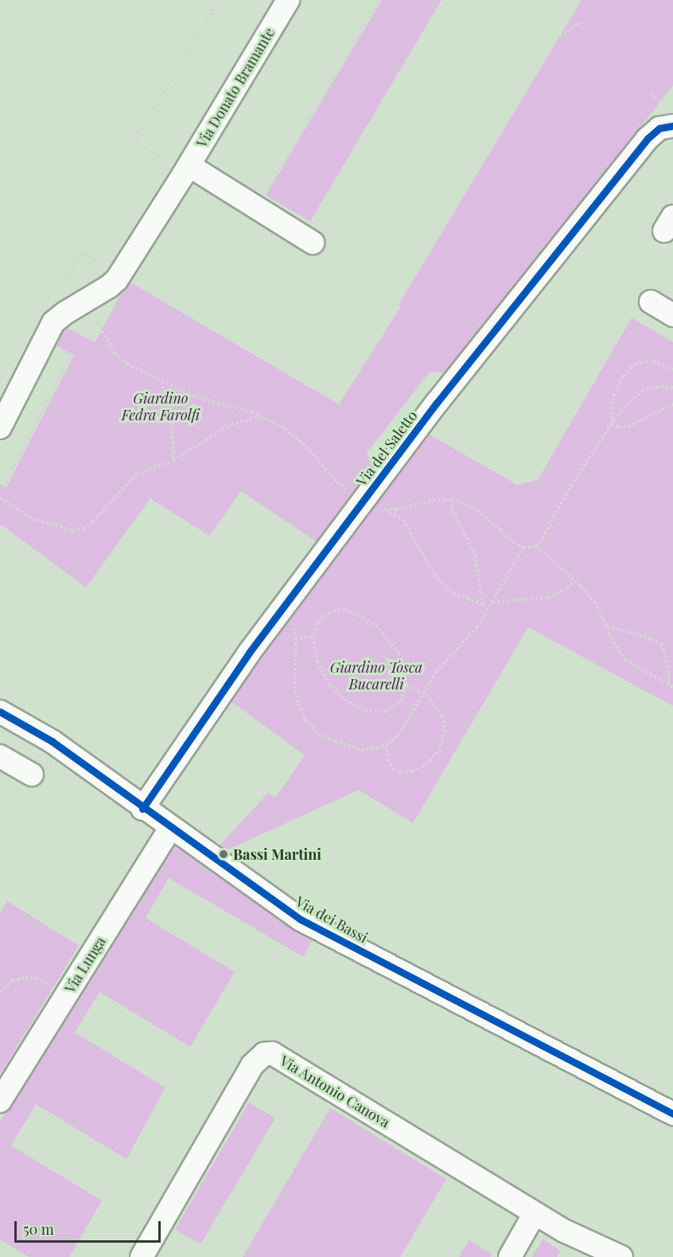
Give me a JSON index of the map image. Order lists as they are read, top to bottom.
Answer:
{
  "streets": {
    "street": [
      "Via Donato Bramante",
      "Via del Saletto",
      "Via dei Bassi",
      "Via Lunga",
      "Via Antonio Canova"
    ]
  },
  "crossings": [
    ["Via del Saletto", "Via dei Bassi"],
    ["Via dei Bassi", "Via Lunga"]
  ],
  "parks": ["Giardino Fedra Farolfi", "Giardino Tosca Bucarelli"],
  "places": ["Bassi Martini"],
  "scale_bar": "50 m"
}
